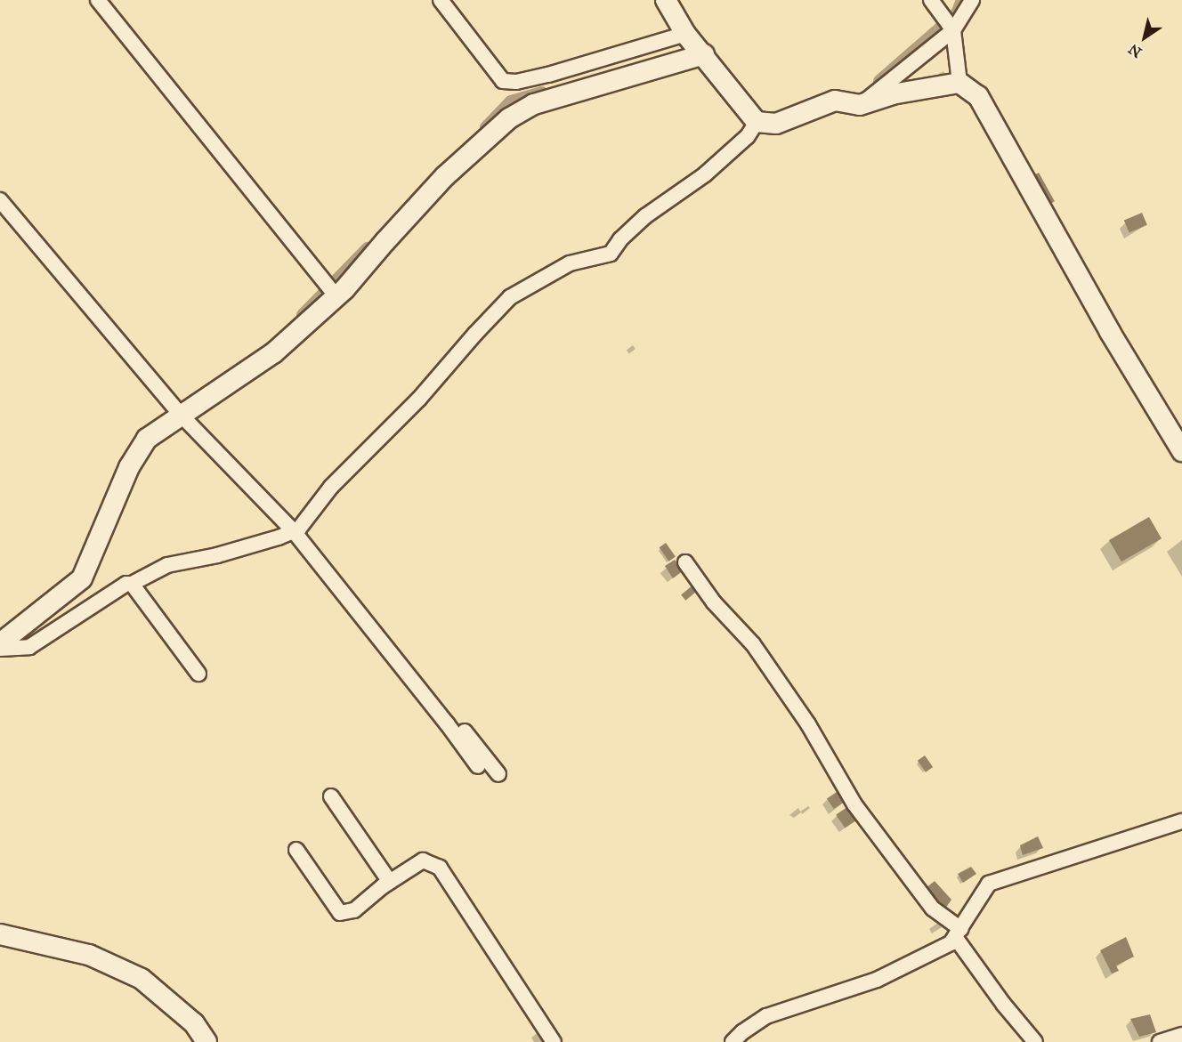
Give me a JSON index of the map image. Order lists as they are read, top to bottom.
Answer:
{
  "north": "bottom left"
}
